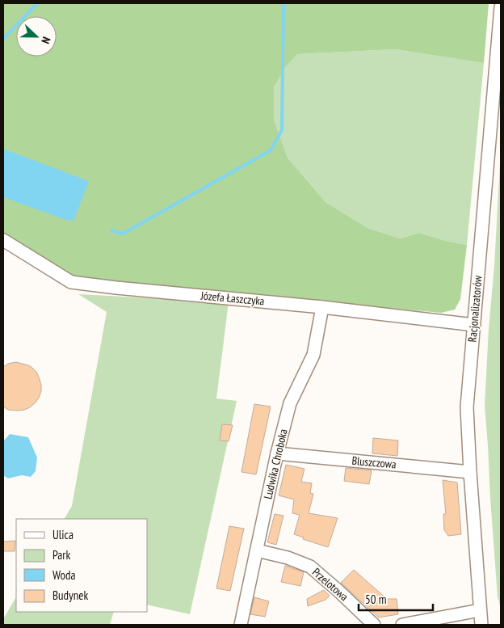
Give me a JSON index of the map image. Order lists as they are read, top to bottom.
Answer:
{
  "streets": {
    "street": [
      "Józefa Łaszczyka",
      "Racjonalizatorów",
      "Bluszczowa",
      "Ludwika Chroboka",
      "Przelotowa"
    ]
  },
  "crossings": [
    ["Józefa Łaszczyka", "Racjonalizatorów"],
    ["Józefa Łaszczyka", "Ludwika Chroboka"],
    ["Racjonalizatorów", "Bluszczowa"],
    ["Bluszczowa", "Ludwika Chroboka"],
    ["Ludwika Chroboka", "Przelotowa"]
  ],
  "legend": [
    "Ulica",
    "Park",
    "Woda",
    "Budynek"
  ],
  "scale_bar": "50 m",
  "north": "right"
}
